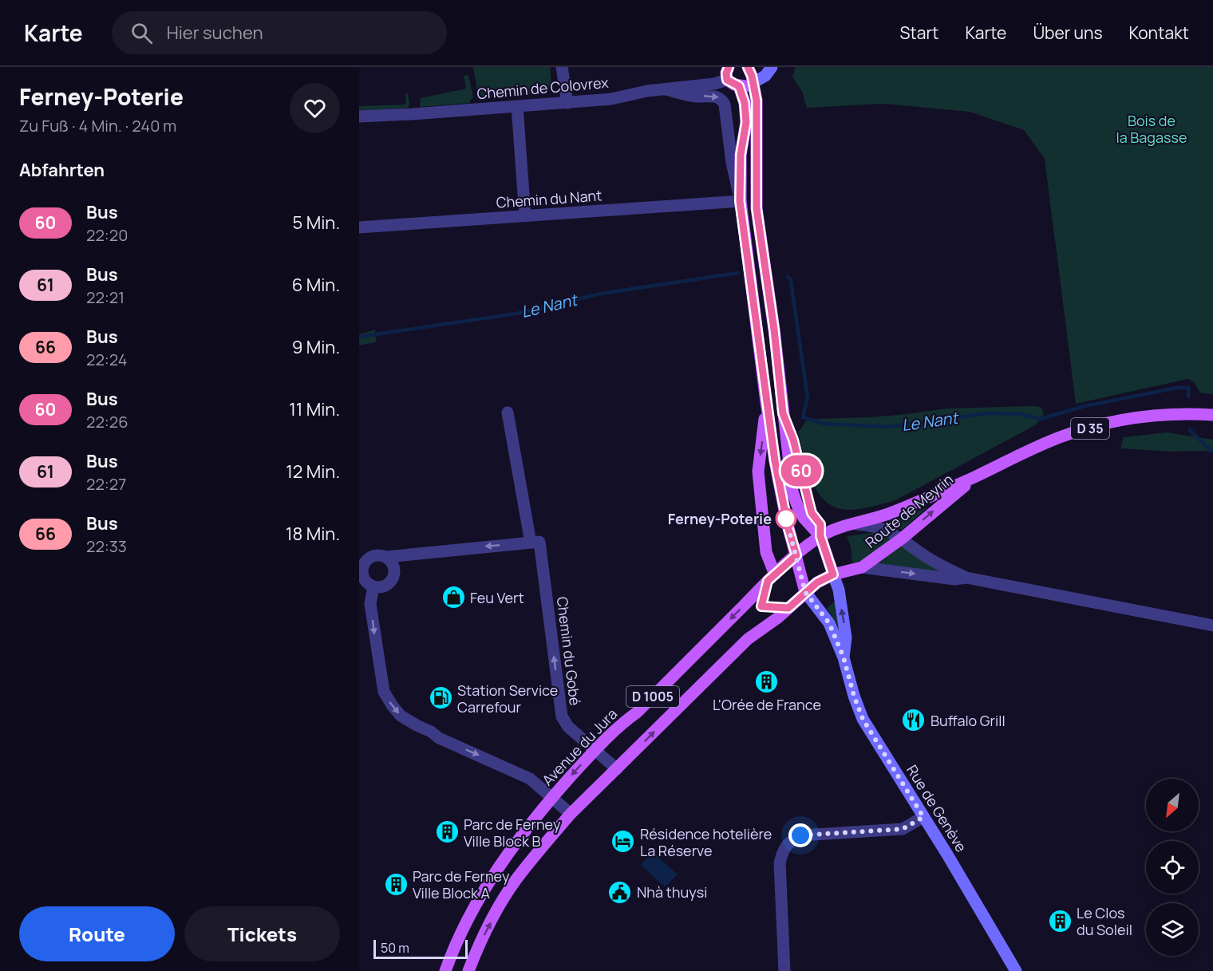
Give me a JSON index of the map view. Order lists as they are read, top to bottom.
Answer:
{
  "streets": {
    "main road": [
      "D 35",
      "Route de Meyrin",
      "D 1005",
      "Avenue du Jura"
    ],
    "street": [
      "Chemin de Colovrex",
      "Chemin du Nant",
      "Chemin du Gobé",
      "Rue de Genève"
    ]
  },
  "crossings": [
    ["Route de Meyrin", "D 1005"],
    ["Route de Meyrin", "Avenue du Jura"],
    ["Route de Meyrin", "Rue de Genève"],
    ["Chemin du Gobé", "D 1005"],
    ["Chemin du Gobé", "Avenue du Jura"],
    ["D 1005", "Rue de Genève"]
  ],
  "one_way": ["Chemin du Gobé"],
  "water": ["Le Nant"],
  "parks": ["Bois de la Bagasse"],
  "places": {
    "other": ["Ferney-Poterie"],
    "shop": ["Feu Vert"],
    "building": [
      "L'Orée de France",
      "Parc de Ferney Ville Block B",
      "Parc de Ferney Ville Block A",
      "Le Clos du Soleil"
    ],
    "fuel station": ["Station Service Carrefour"],
    "restaurant": ["Buffalo Grill"],
    "hotel": ["Résidence hotelière La Réserve"],
    "public building": ["Nhà thuysi"]
  },
  "lines": ["bus line 60"],
  "scale_bar": "50 m",
  "north": "bottom left",
  "page": {
    "header": "Karte",
    "search": "Hier suchen",
    "nav": [
      "Start",
      "Karte",
      "Über uns",
      "Kontakt"
    ],
    "heading": [
      ["Ferney-Poterie", "Zu Fuß · 4 Min. · 240 m"],
      "Abfahrten"
    ],
    "on_map": "60",
    "list": [
      {
        "mark": "60",
        "name": "Bus",
        "note": "22:20",
        "value": "5 Min."
      },
      {
        "mark": "61",
        "name": "Bus",
        "note": "22:21",
        "value": "6 Min."
      },
      {
        "mark": "66",
        "name": "Bus",
        "note": "22:24",
        "value": "9 Min."
      },
      {
        "mark": "60",
        "name": "Bus",
        "note": "22:26",
        "value": "11 Min."
      },
      {
        "mark": "61",
        "name": "Bus",
        "note": "22:27",
        "value": "12 Min."
      },
      {
        "mark": "66",
        "name": "Bus",
        "note": "22:33",
        "value": "18 Min."
      }
    ],
    "buttons": ["Route", "Tickets"],
    "scale": "50 m"
  }
}
